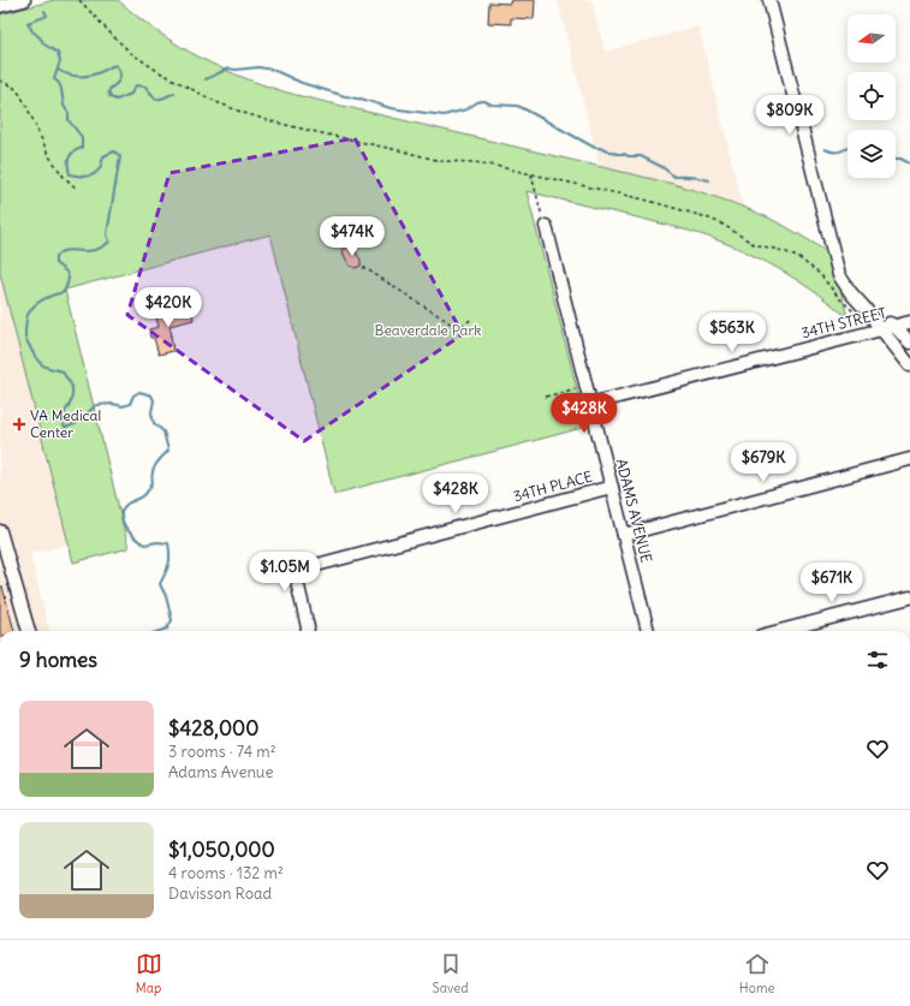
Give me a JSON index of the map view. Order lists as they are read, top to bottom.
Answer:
{
  "streets": {
    "street": ["34TH STREET", "34TH PLACE", "ADAMS AVENUE"]
  },
  "crossings": [
    ["34TH STREET", "ADAMS AVENUE"],
    ["34TH PLACE", "ADAMS AVENUE"]
  ],
  "parks": ["Beaverdale Park"],
  "places": {
    "health": ["VA Medical Center"]
  },
  "north": "left",
  "page": {
    "price": [
      "$809K",
      "$474K",
      "$420K",
      "$563K",
      "$428K",
      "$679K",
      "$428K",
      "$1.05M",
      "$671K"
    ],
    "heading": "9 homes",
    "list": [
      {
        "name": "$428,000",
        "note": "3 rooms · 74 m² · Adams Avenue"
      },
      {
        "name": "$1,050,000",
        "note": "4 rooms · 132 m² · Davisson Road"
      }
    ],
    "tabs": ["Map", "Saved", "Home"]
  }
}
